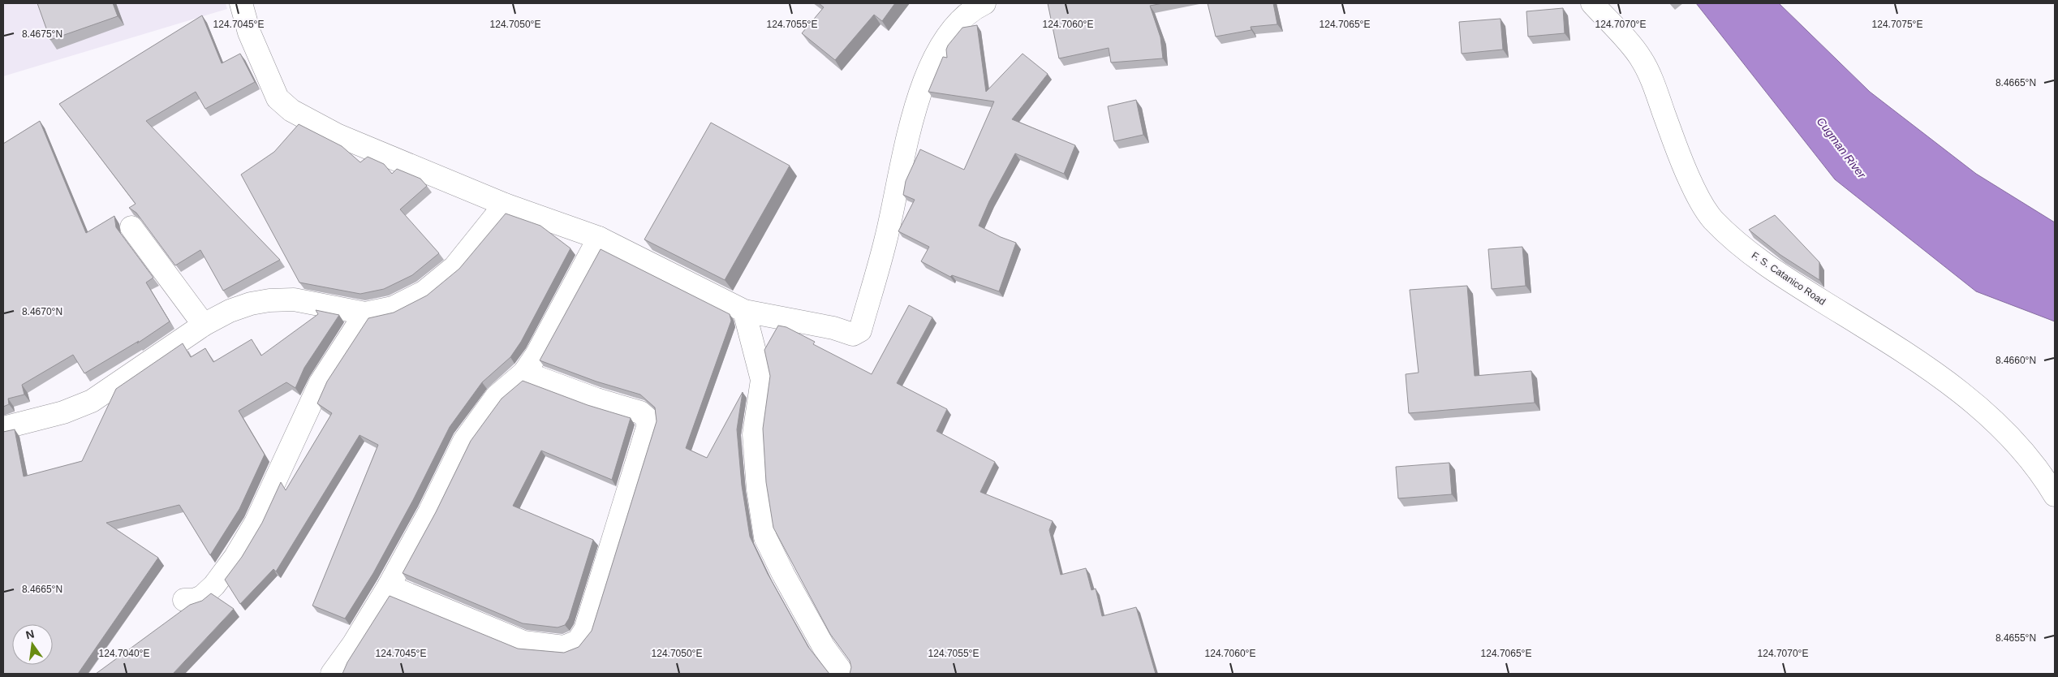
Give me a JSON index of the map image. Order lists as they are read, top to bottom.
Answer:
{
  "streets": {
    "street": ["F. S. Catanico Road"]
  },
  "water": ["Cugman River"],
  "north": "top",
  "coordinates": [
    "124.7070°E",
    "124.7045°E",
    "124.7050°E",
    "124.7055°E",
    "124.7060°E",
    "124.7065°E",
    "124.7075°E",
    "8.4675°N",
    "8.4665°N",
    "8.4670°N",
    "8.4660°N",
    "8.4655°N",
    "124.7040°E"
  ]
}
